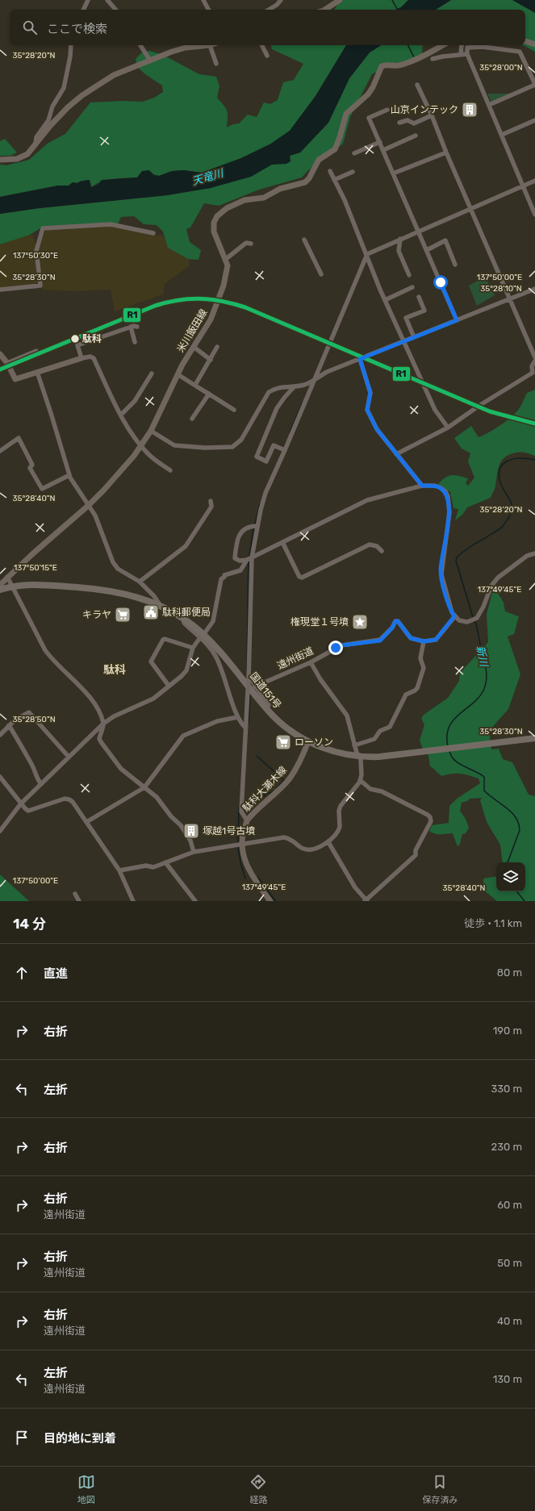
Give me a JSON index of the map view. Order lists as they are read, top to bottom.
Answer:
{
  "streets": {
    "highway": ["国道151号"],
    "main road": ["米川飯田線", "駄科大瀬木線"],
    "street": ["遠州街道"]
  },
  "crossings": [
    ["国道151号", "駄科大瀬木線"]
  ],
  "districts": ["駄科"],
  "water": ["天竜川", "新川"],
  "places": {
    "building": ["山京インテック", "塚越1号古墳"],
    "other": ["駄科"],
    "public building": ["駄科郵便局"],
    "supermarket": ["キラヤ", "ローソン"],
    "place": ["権現堂１号墳"]
  },
  "lines": ["transit line R1"],
  "page": {
    "search": "ここで検索",
    "heading": ["14 分", "徒歩 · 1.1 km"],
    "list": [
      ["直進", "80 m"],
      ["右折", "190 m"],
      ["左折", "330 m"],
      ["右折", "230 m"],
      ["右折", "遠州街道", "60 m"],
      ["右折", "遠州街道", "50 m"],
      ["右折", "遠州街道", "40 m"],
      ["左折", "遠州街道", "130 m"],
      "目的地に到着"
    ],
    "nav": ["地図", "経路", "保存済み"]
  },
  "coordinates": [
    "35°28'20\"N",
    "35°28'00\"N",
    "137°50'30\"E",
    "35°28'30\"N",
    "137°50'00\"E",
    "35°28'10\"N",
    "35°28'40\"N",
    "137°50'15\"E",
    "137°49'45\"E",
    "35°28'50\"N"
  ]
}
